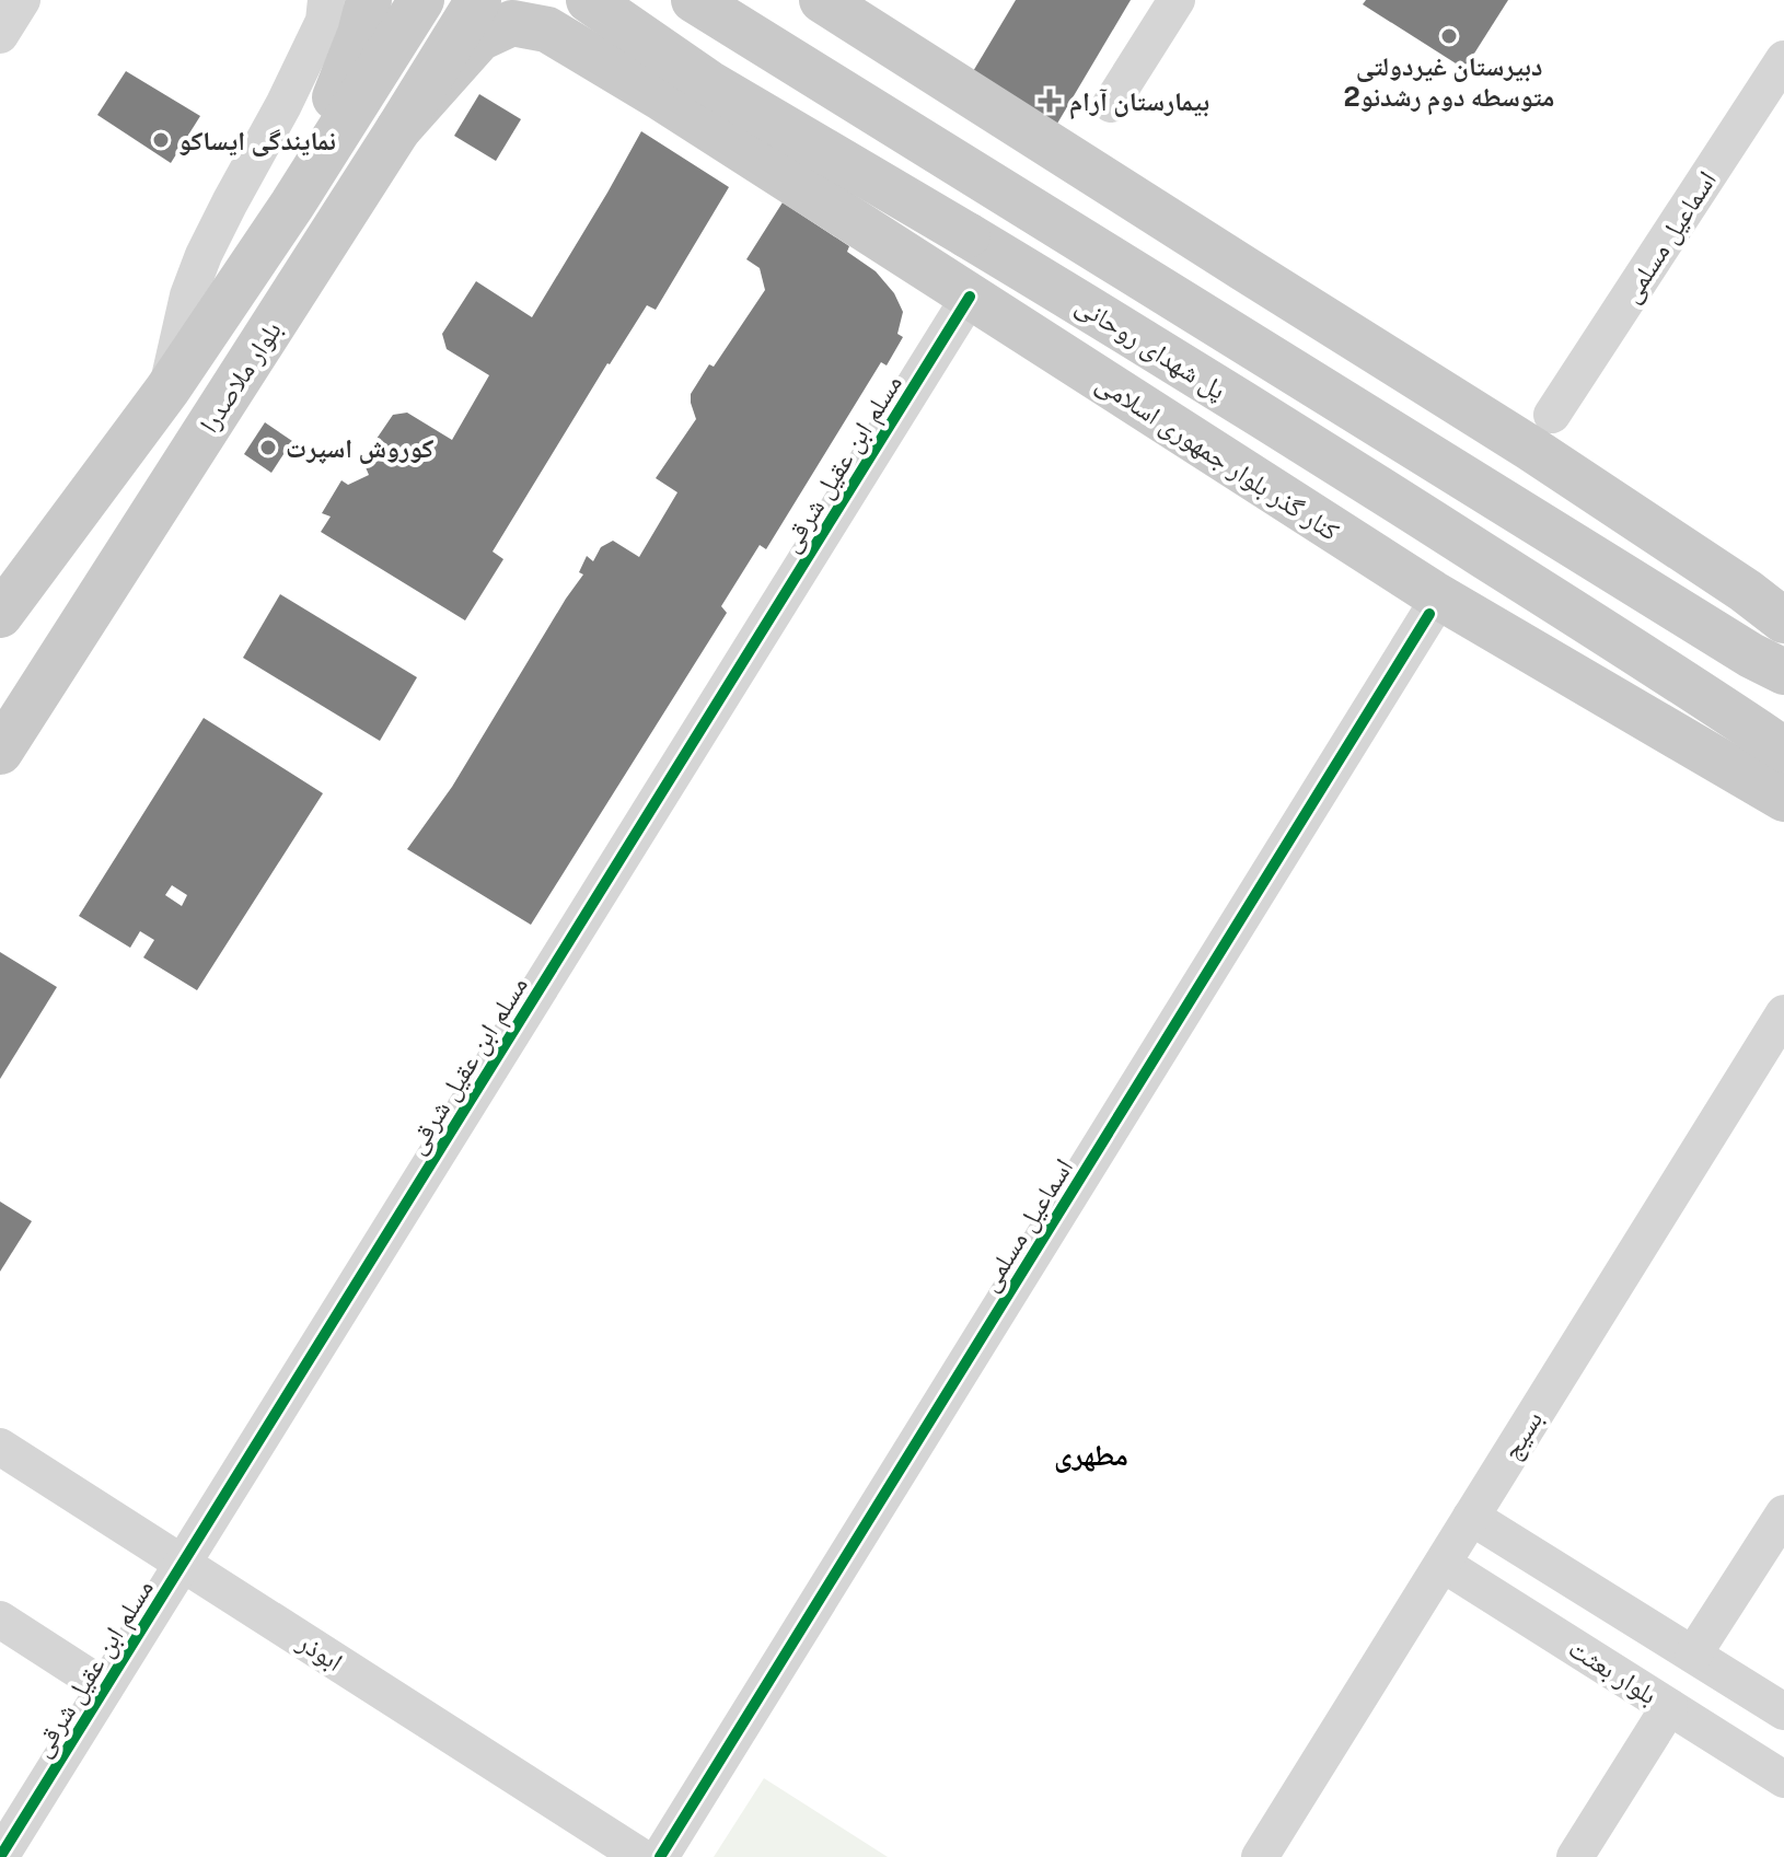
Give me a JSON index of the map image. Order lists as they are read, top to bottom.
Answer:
{
  "streets": {
    "main road": ["پل شهدای روحانی", "بلوار ملاصدرا", "کنار گذر بلوار جمهوری اسلامی"],
    "street": [
      "اسماعیل مسلمی",
      "مسلم ابن عقیل شرقی",
      "بسیج",
      "ابوذر",
      "بلوار بعثت"
    ]
  },
  "crossings": [
    ["کنار گذر بلوار جمهوری اسلامی", "مسلم ابن عقیل شرقی"],
    ["مسلم ابن عقیل شرقی", "ابوذر"],
    ["بسیج", "بلوار بعثت"]
  ],
  "districts": ["مطهری"],
  "places": {
    "other": ["دبیرستان غیردولتی متوسطه دوم رشدنو2", "نمایندگی ایساکو", "کوروش اسپرت"],
    "health": ["بیمارستان آرام"]
  }
}
